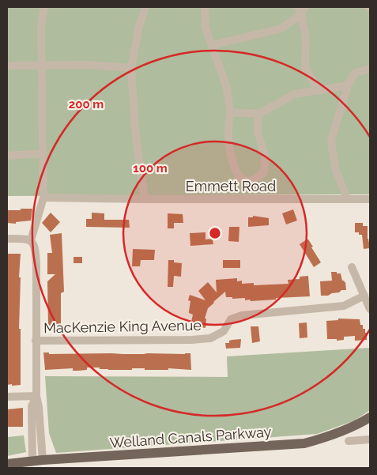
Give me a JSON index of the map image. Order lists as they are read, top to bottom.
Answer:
{
  "streets": {
    "main road": ["Welland Canals Parkway"],
    "street": ["Emmett Road", "MacKenzie King Avenue"]
  },
  "rings": ["200 m", "100 m"]
}
